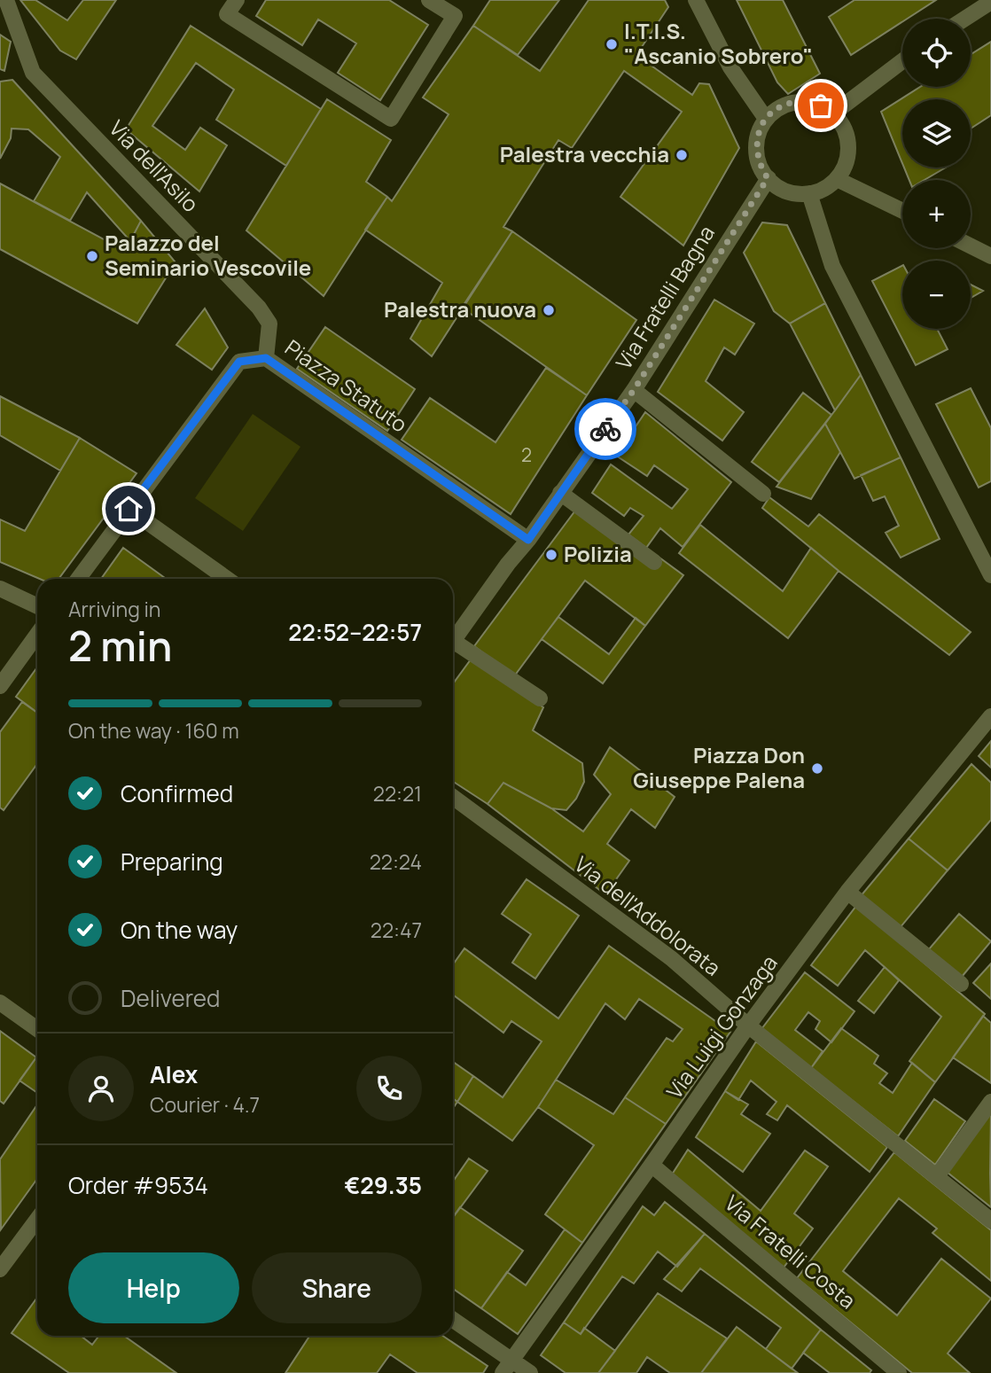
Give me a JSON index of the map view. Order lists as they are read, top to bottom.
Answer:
{
  "streets": {
    "street": [
      "Via dell'Asilo",
      "Via Fratelli Bagna",
      "Piazza Statuto",
      "Via dell'Addolorata",
      "Via Luigi Gonzaga",
      "Via Fratelli Costa"
    ]
  },
  "crossings": [
    ["Via dell'Asilo", "Piazza Statuto"],
    ["Via Fratelli Bagna", "Piazza Statuto"],
    ["Via dell'Addolorata", "Via Luigi Gonzaga"],
    ["Via Luigi Gonzaga", "Via Fratelli Costa"]
  ],
  "places": [
    "I.T.I.S. \"Ascanio Sobrero\"",
    "Palestra vecchia",
    "Palazzo del Seminario Vescovile",
    "Palestra nuova",
    "Polizia",
    "Piazza Don Giuseppe Palena"
  ],
  "house_numbers": ["2"],
  "page": {
    "map_buttons": ["+", "−"],
    "heading": ["2 min", "Arriving in", "22:52–22:57"],
    "panel": [
      "Alex",
      "Courier · 4.7",
      "Order #9534",
      "€29.35"
    ],
    "bar": "On the way · 160 m",
    "list": [
      ["Confirmed", "22:21"],
      ["Preparing", "22:24"],
      ["On the way", "22:47"],
      "Delivered"
    ],
    "buttons": ["Help", "Share"]
  }
}
